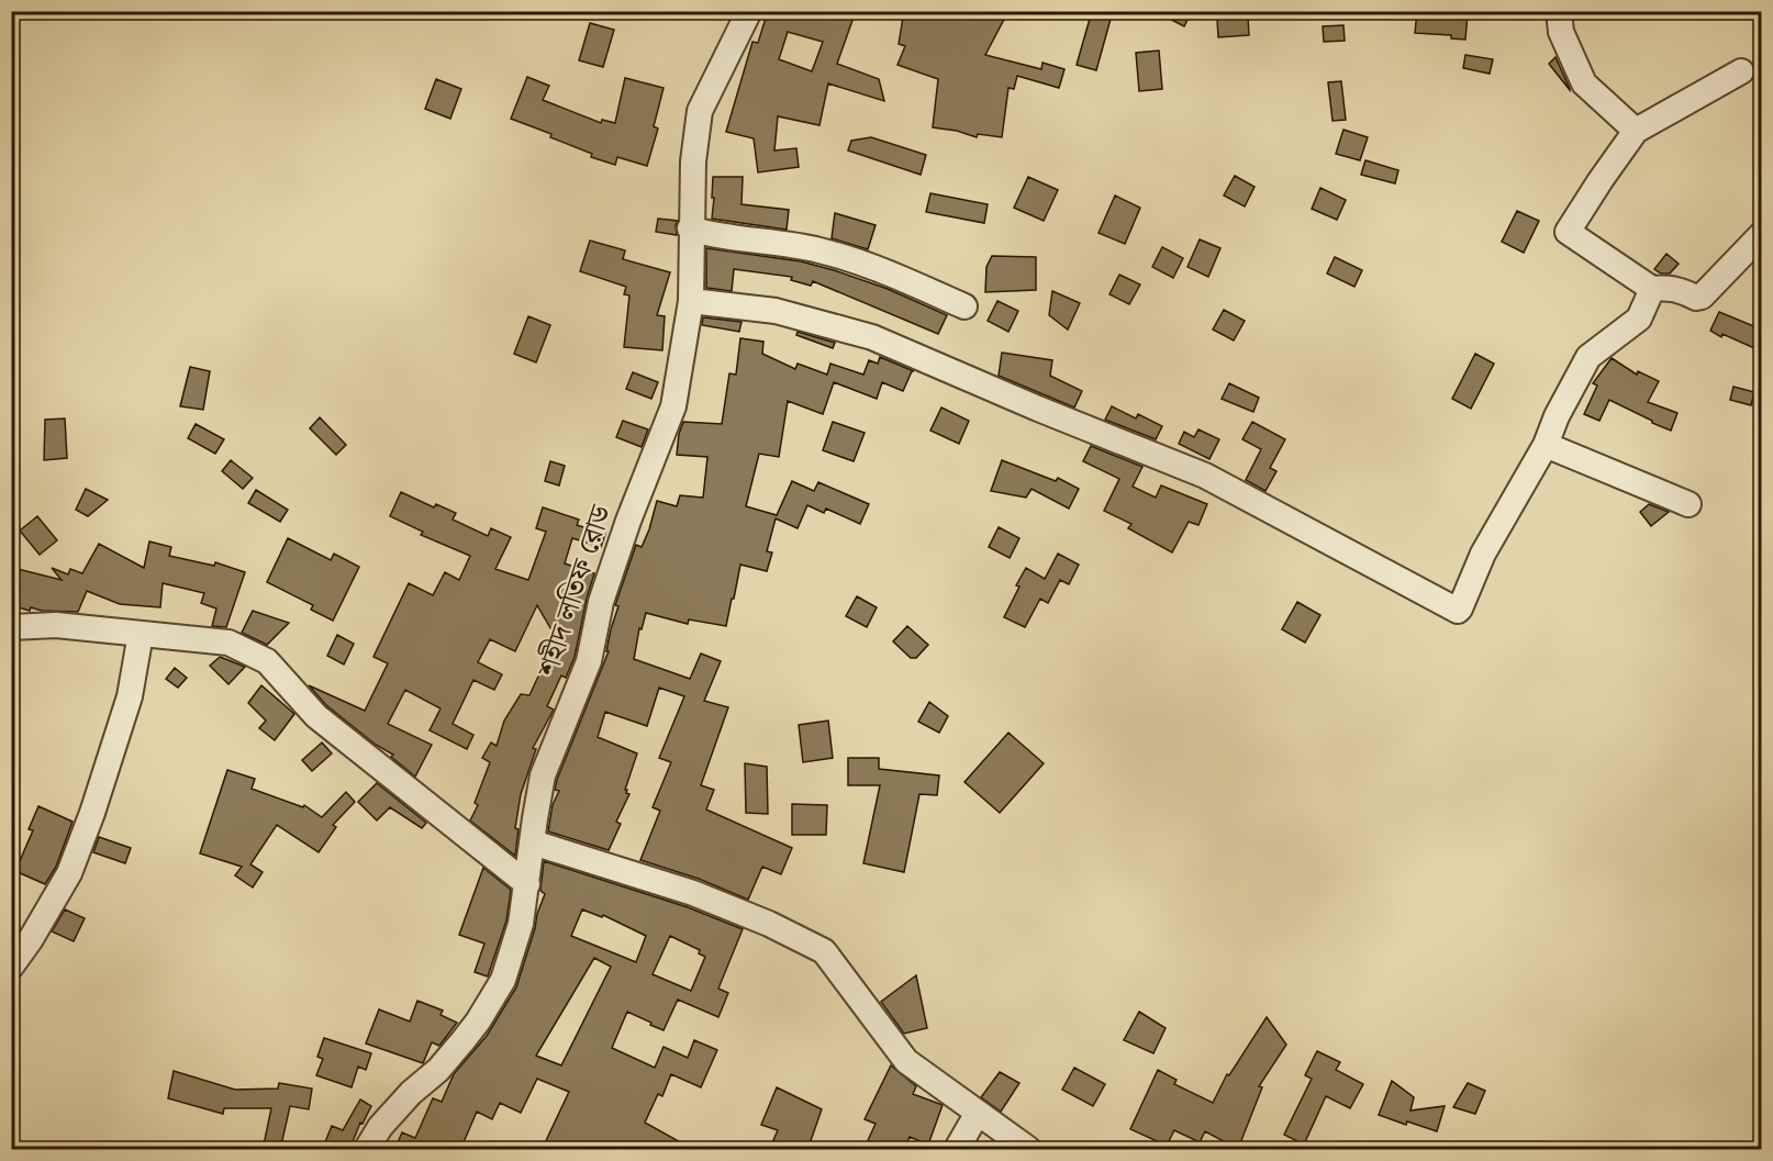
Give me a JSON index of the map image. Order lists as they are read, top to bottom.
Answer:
{
  "streets": {
    "street": ["শহীদ লতিফ রোড"]
  }
}
